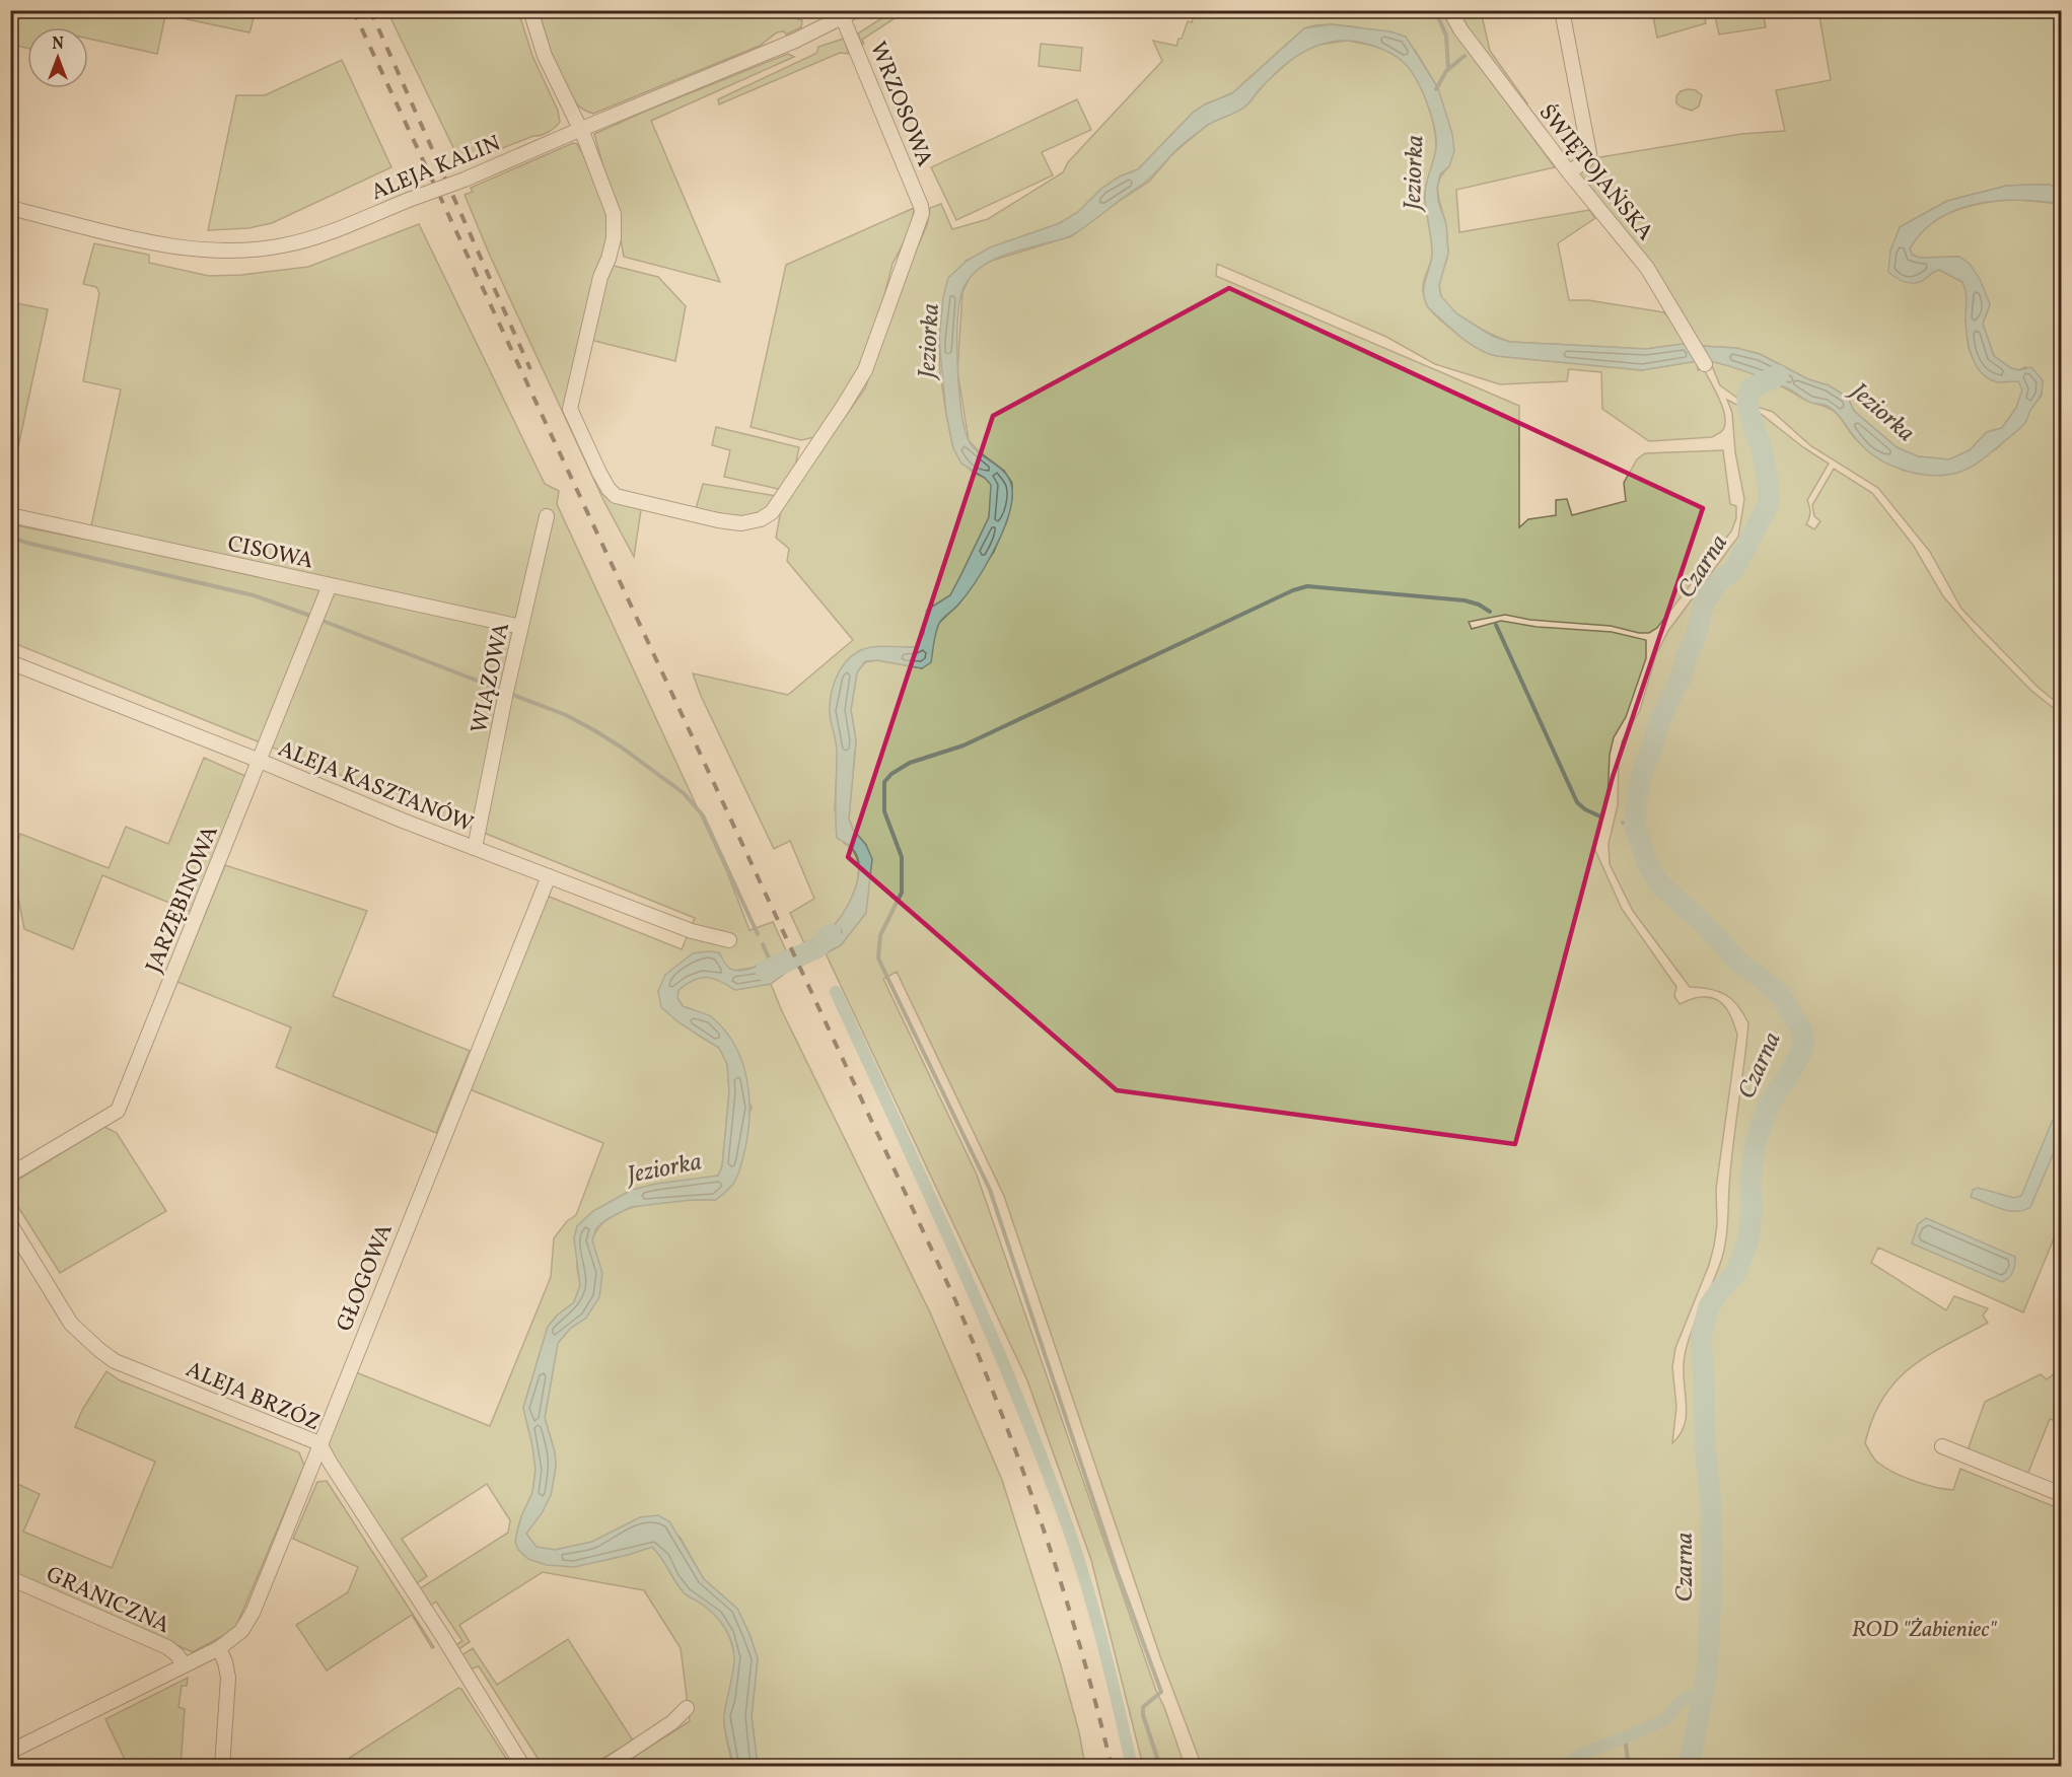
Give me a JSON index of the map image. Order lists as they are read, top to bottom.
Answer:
{
  "streets": {
    "street": [
      "WRZOSOWA",
      "ALEJA KALIN",
      "ŚWIĘTOJAŃSKA",
      "CISOWA",
      "WIĄZOWA",
      "ALEJA KASZTANÓW",
      "JARZĘBINOWA",
      "GŁOGOWA",
      "ALEJA BRZÓZ",
      "GRANICZNA"
    ]
  },
  "crossings": [
    ["WRZOSOWA", "ALEJA KALIN"],
    ["CISOWA", "WIĄZOWA"],
    ["CISOWA", "JARZĘBINOWA"],
    ["WIĄZOWA", "ALEJA KASZTANÓW"],
    ["ALEJA KASZTANÓW", "JARZĘBINOWA"],
    ["ALEJA KASZTANÓW", "GŁOGOWA"],
    ["GŁOGOWA", "ALEJA BRZÓZ"],
    ["GŁOGOWA", "GRANICZNA"]
  ],
  "water": ["Jeziorka", "Czarna"],
  "parks": ["ROD \"Żabieniec\""],
  "north": "top"
}
